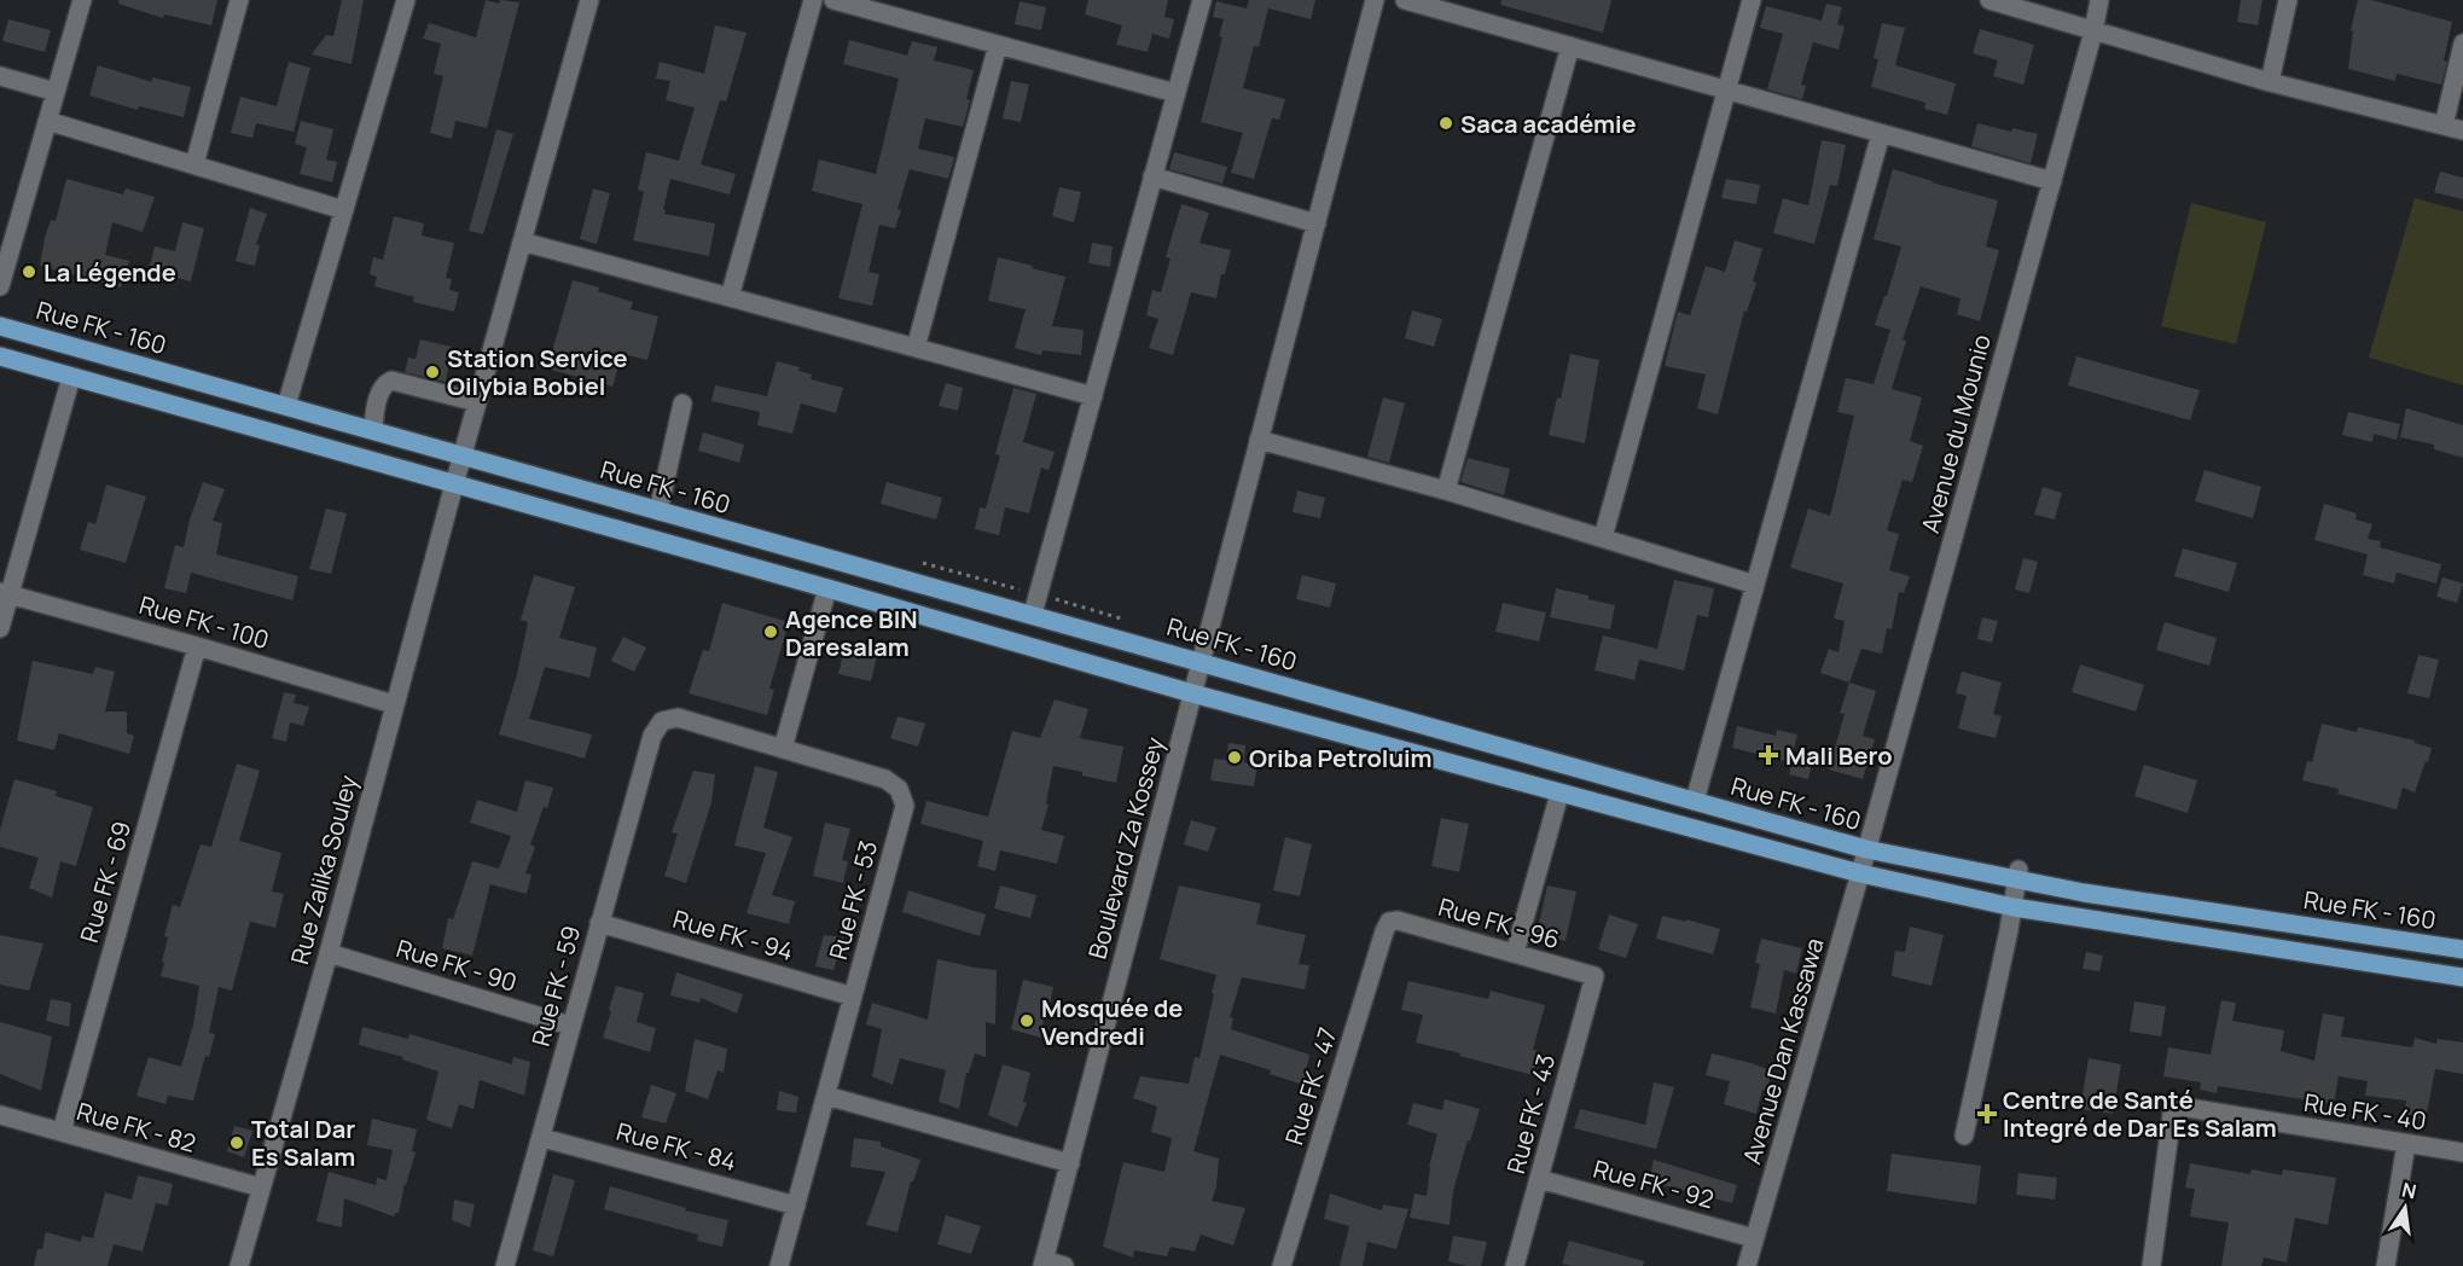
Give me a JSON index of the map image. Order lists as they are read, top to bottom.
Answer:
{
  "streets": {
    "main road": ["Rue FK - 160"],
    "street": [
      "Avenue du Mounio",
      "Rue FK - 100",
      "Boulevard Za Kossey",
      "Rue Zalika Souley",
      "Rue FK - 69",
      "Rue FK - 53",
      "Rue FK - 96",
      "Rue FK - 94",
      "Rue FK - 90",
      "Rue FK - 59",
      "Avenue Dan Kassawa",
      "Rue FK - 47",
      "Rue FK - 40",
      "Rue FK - 43",
      "Rue FK - 82",
      "Rue FK - 84",
      "Rue FK - 92"
    ]
  },
  "crossings": [
    ["Rue FK - 160", "Avenue du Mounio"],
    ["Rue FK - 160", "Boulevard Za Kossey"],
    ["Rue FK - 160", "Rue Zalika Souley"],
    ["Rue FK - 160", "Avenue Dan Kassawa"],
    ["Avenue du Mounio", "Avenue Dan Kassawa"],
    ["Rue FK - 100", "Rue Zalika Souley"],
    ["Rue FK - 100", "Rue FK - 69"],
    ["Rue Zalika Souley", "Rue FK - 90"],
    ["Rue Zalika Souley", "Rue FK - 82"],
    ["Rue FK - 69", "Rue FK - 82"],
    ["Rue FK - 53", "Rue FK - 94"],
    ["Rue FK - 53", "Rue FK - 59"],
    ["Rue FK - 53", "Rue FK - 84"],
    ["Rue FK - 96", "Rue FK - 47"],
    ["Rue FK - 96", "Rue FK - 43"],
    ["Rue FK - 94", "Rue FK - 59"],
    ["Rue FK - 90", "Rue FK - 59"],
    ["Rue FK - 59", "Rue FK - 84"],
    ["Avenue Dan Kassawa", "Rue FK - 92"],
    ["Rue FK - 43", "Rue FK - 92"]
  ],
  "places": {
    "other": [
      "Saca académie",
      "La Légende",
      "Station Service Oilybia Bobiel",
      "Agence BIN Daresalam",
      "Oriba Petroluim",
      "Mosquée de Vendredi",
      "Total Dar Es Salam"
    ],
    "health": ["Mali Bero", "Centre de Santé Integré de Dar Es Salam"]
  },
  "north": "top"
}
